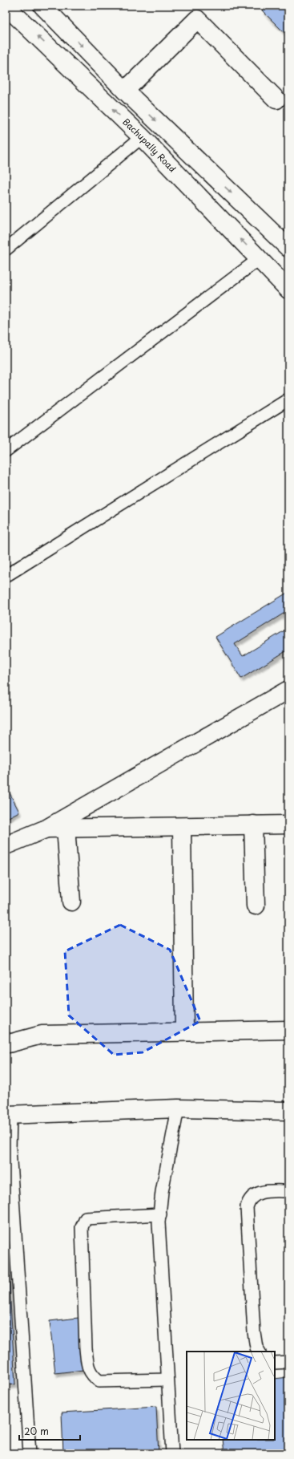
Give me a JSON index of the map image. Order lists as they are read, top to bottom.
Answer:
{
  "streets": {
    "street": ["Bachupally Road"]
  },
  "scale_bar": "20 m"
}
